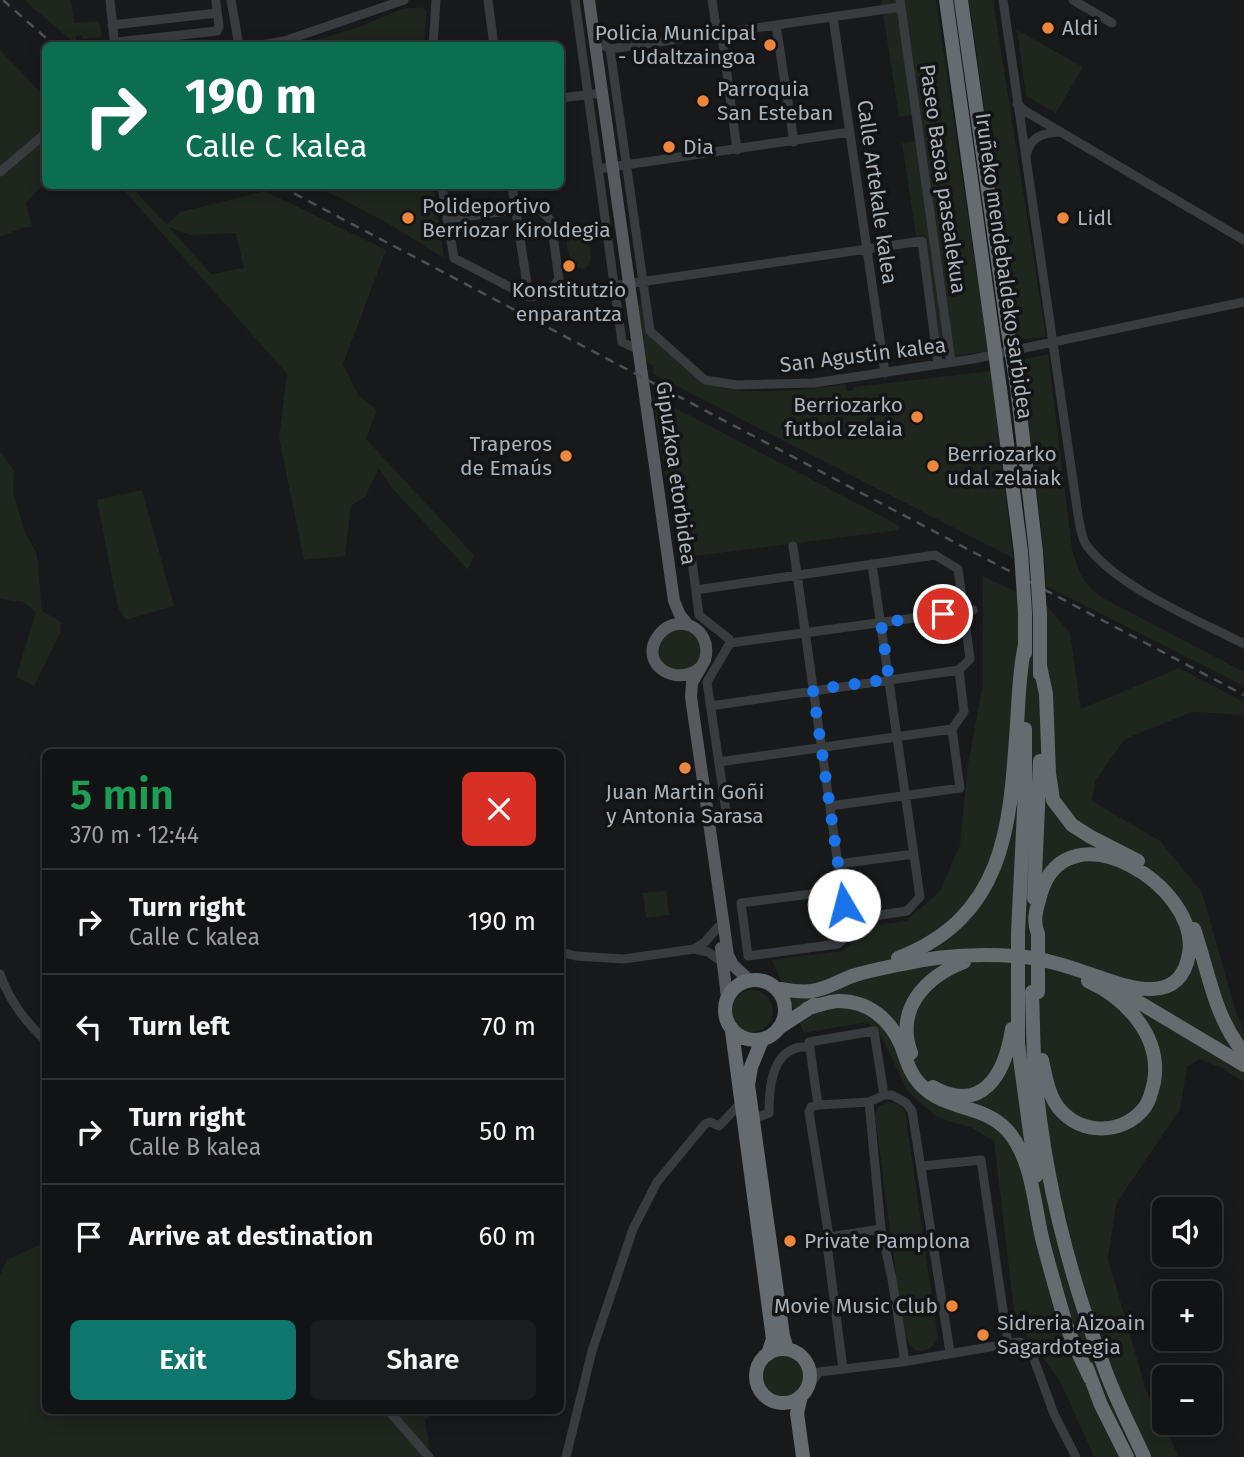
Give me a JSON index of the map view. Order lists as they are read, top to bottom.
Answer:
{
  "streets": {
    "highway": ["Iruñeko mendebaldeko sarbidea"],
    "main road": ["Gipuzkoa etorbidea"],
    "street": ["Paseo Basoa pasealekua", "Calle Artekale kalea", "San Agustin kalea"]
  },
  "crossings": [
    ["Paseo Basoa pasealekua", "San Agustin kalea"],
    ["Calle Artekale kalea", "San Agustin kalea"]
  ],
  "places": [
    "Aldi",
    "Policia Municipal - Udaltzaingoa",
    "Parroquia San Esteban",
    "Dia",
    "Polideportivo Berriozar Kiroldegia",
    "Lidl",
    "Konstitutzio enparantza",
    "Berriozarko futbol zelaia",
    "Traperos de Emaús",
    "Berriozarko udal zelaiak",
    "Juan Martin Goñi y Antonia Sarasa",
    "Private Pamplona",
    "Movie Music Club",
    "Sidreria Aizoain Sagardotegia"
  ],
  "page": {
    "turn": ["190 m", "Calle C kalea"],
    "heading": ["5 min", "370 m · 12:44"],
    "list": [
      {
        "name": "Turn right",
        "note": "Calle C kalea",
        "value": "190 m"
      },
      {
        "name": "Turn left",
        "value": "70 m"
      },
      {
        "name": "Turn right",
        "note": "Calle B kalea",
        "value": "50 m"
      },
      {
        "name": "Arrive at destination",
        "value": "60 m"
      }
    ],
    "map_buttons": ["+", "−"],
    "buttons": ["Exit", "Share"]
  }
}
